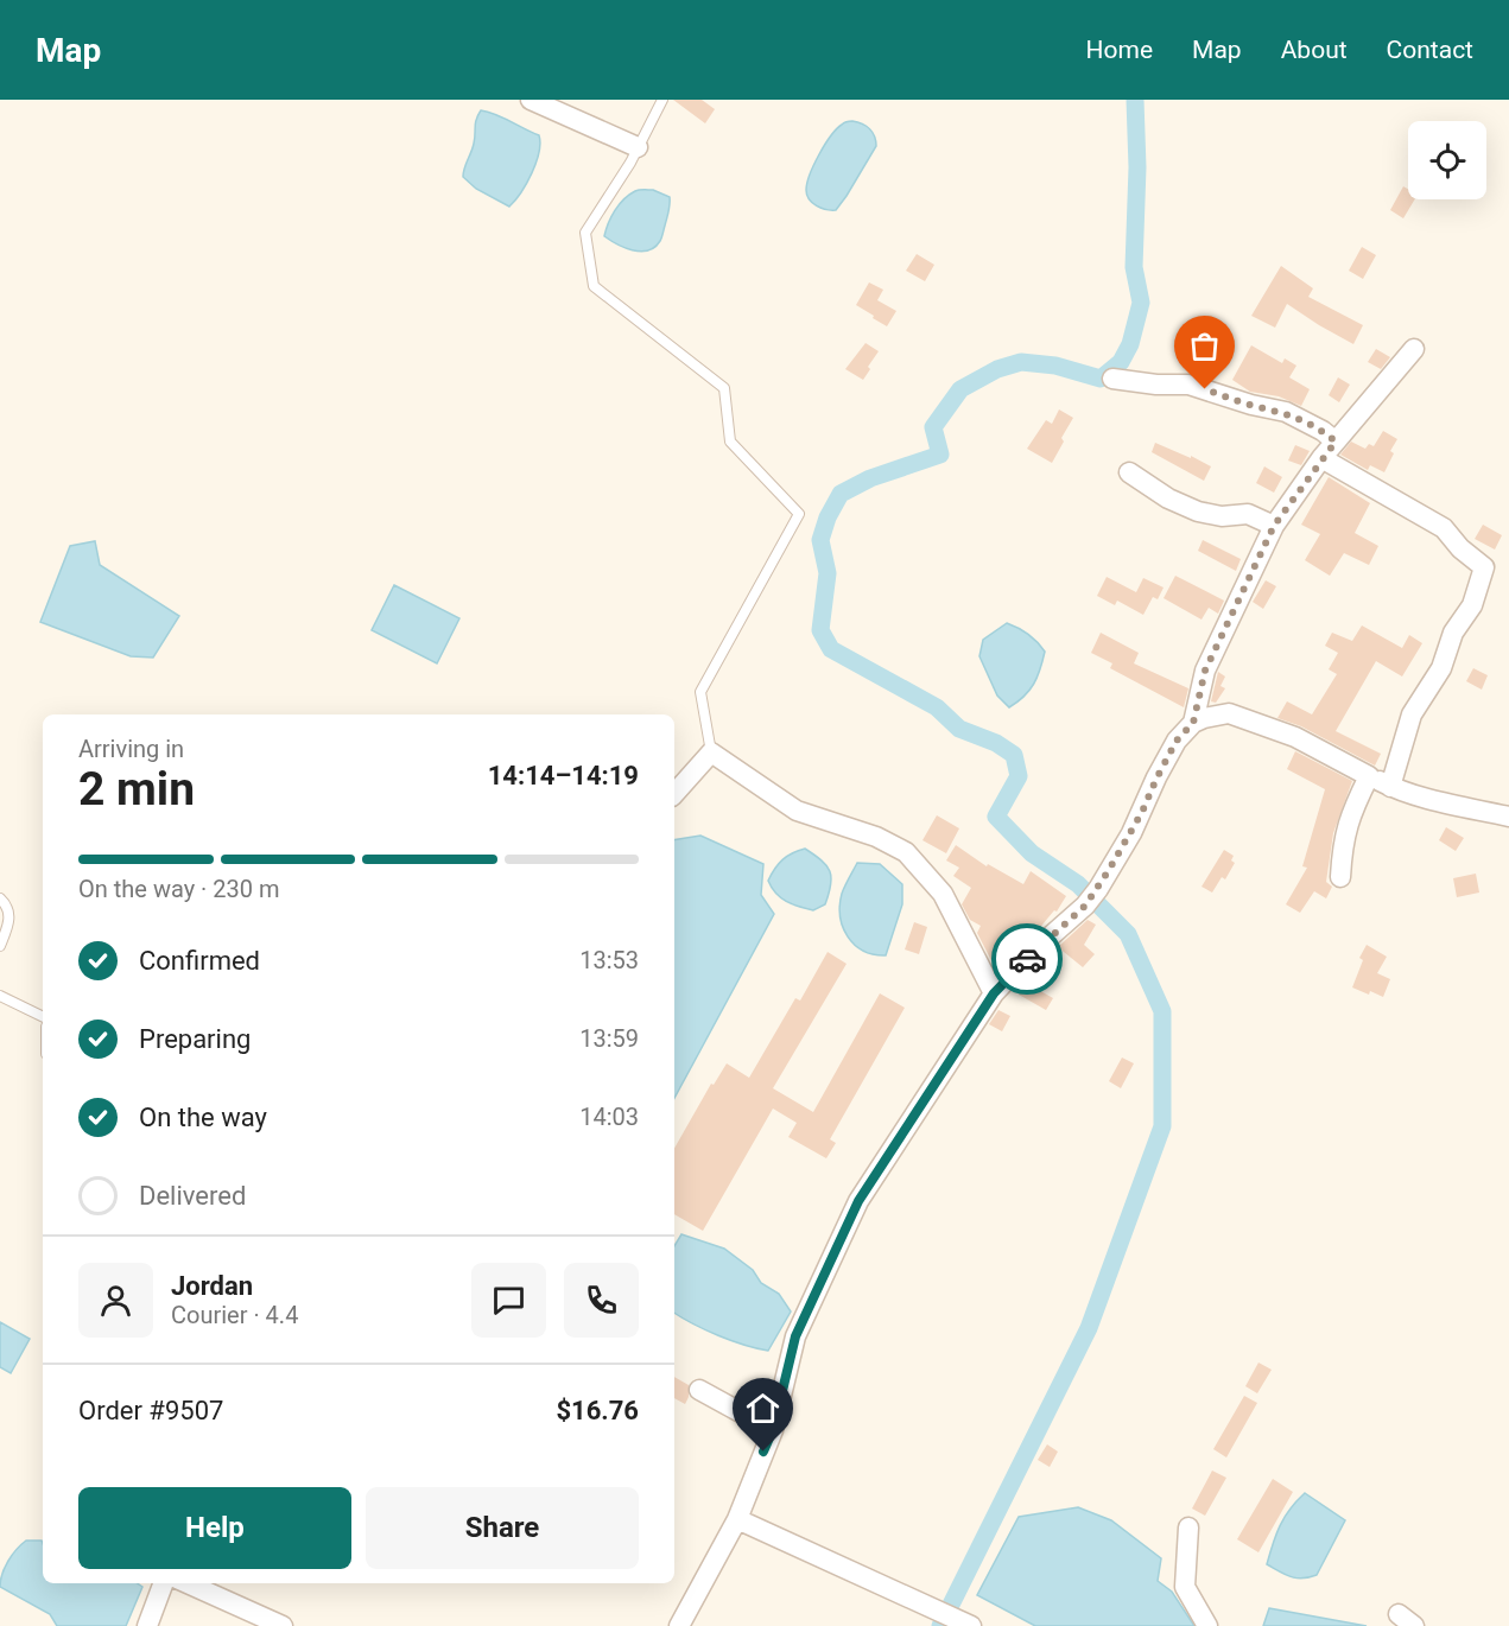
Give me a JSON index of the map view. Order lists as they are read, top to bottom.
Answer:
{
  "page": {
    "header": "Map",
    "nav": [
      "Home",
      "Map",
      "About",
      "Contact"
    ],
    "heading": ["2 min", "Arriving in", "14:14–14:19"],
    "panel": [
      "Jordan",
      "Courier · 4.4",
      "Order #9507",
      "$16.76"
    ],
    "bar": "On the way · 230 m",
    "list": [
      ["Confirmed", "13:53"],
      ["Preparing", "13:59"],
      ["On the way", "14:03"],
      "Delivered"
    ],
    "buttons": ["Help", "Share"]
  }
}
